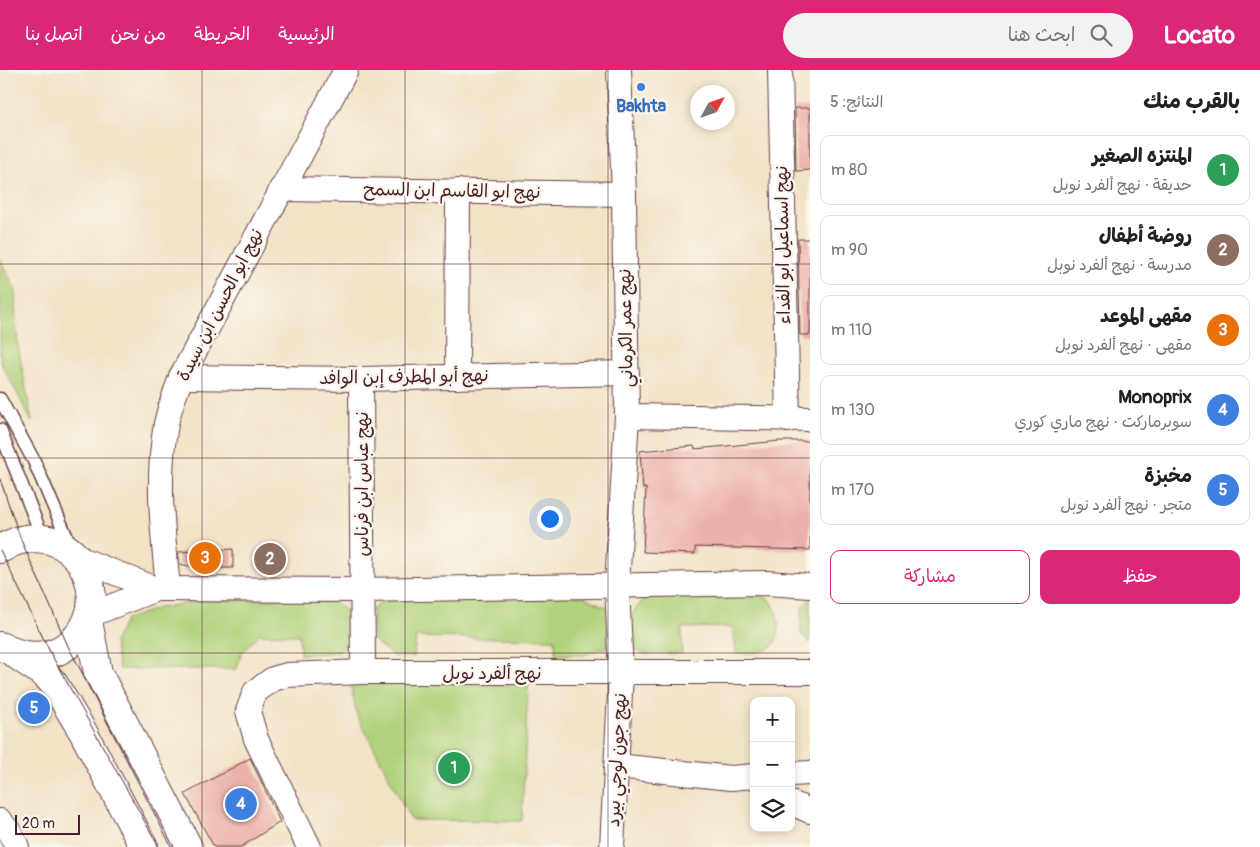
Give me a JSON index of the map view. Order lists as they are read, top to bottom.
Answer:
{
  "streets": {
    "street": [
      "نهج ابو القاسم ابن السمح",
      "نهج اسماعيل ابو الفداء",
      "نهج ابو الحسن ابن سيدة",
      "نهج عمر الكرماني",
      "نهج أبو المطرف إبن الوافد",
      "نهج عباس ابن فرناس",
      "نهج ألفرد نوبل",
      "نهج جون لوجي بيرد"
    ]
  },
  "crossings": [
    ["نهج ابو القاسم ابن السمح", "نهج ابو الحسن ابن سيدة"],
    ["نهج ابو القاسم ابن السمح", "نهج عمر الكرماني"],
    ["نهج ابو الحسن ابن سيدة", "نهج أبو المطرف إبن الوافد"],
    ["نهج عمر الكرماني", "نهج أبو المطرف إبن الوافد"],
    ["نهج أبو المطرف إبن الوافد", "نهج عباس ابن فرناس"],
    ["نهج ألفرد نوبل", "نهج جون لوجي بيرد"]
  ],
  "places": ["Bakhta"],
  "scale_bar": "20 m",
  "north": "top right",
  "page": {
    "header": "Locato",
    "search": "ابحث هنا",
    "nav": [
      "الرئيسية",
      "الخريطة",
      "من نحن",
      "اتصل بنا"
    ],
    "heading": ["بالقرب منك", "النتائج: 5"],
    "list": [
      {
        "mark": "1",
        "name": "المنتزه الصغير",
        "note": "حديقة · نهج ألفرد نوبل",
        "value": "80 m"
      },
      {
        "mark": "2",
        "name": "روضة أطفال",
        "note": "مدرسة · نهج ألفرد نوبل",
        "value": "90 m"
      },
      {
        "mark": "3",
        "name": "مقهى الموعد",
        "note": "مقهى · نهج ألفرد نوبل",
        "value": "110 m"
      },
      {
        "mark": "4",
        "name": "Monoprix",
        "note": "سوبرماركت · نهج ماري كوري",
        "value": "130 m"
      },
      {
        "mark": "5",
        "name": "مخبزة",
        "note": "متجر · نهج ألفرد نوبل",
        "value": "170 m"
      }
    ],
    "buttons": ["حفظ", "مشاركة"],
    "pins": [
      "3",
      "2",
      "5",
      "1",
      "4"
    ],
    "map_buttons": ["+", "−"],
    "scale": "20 m"
  }
}
